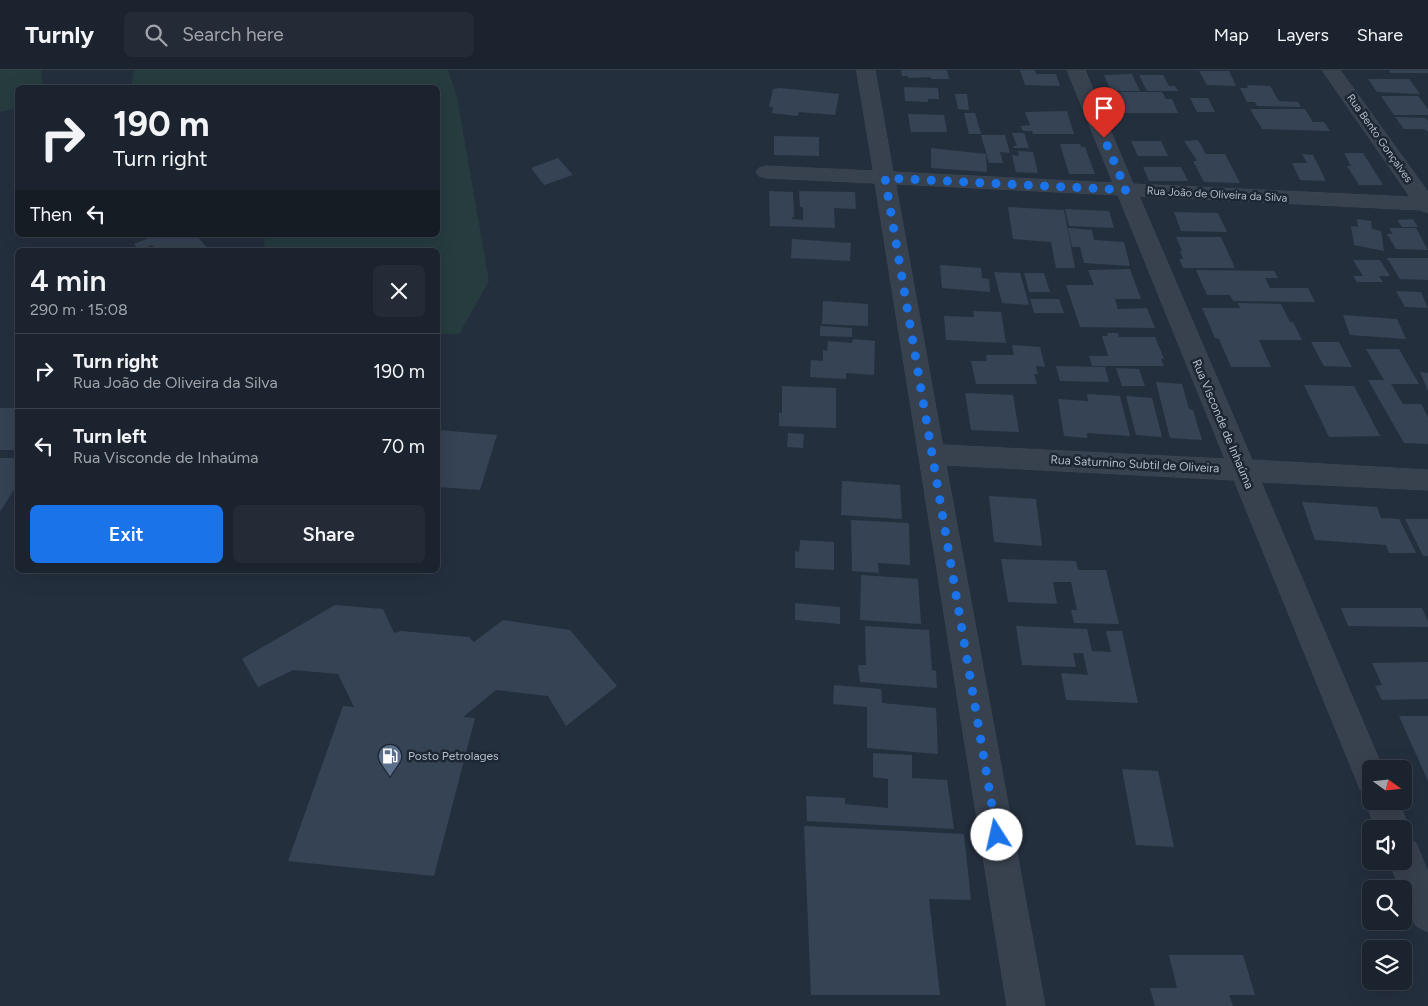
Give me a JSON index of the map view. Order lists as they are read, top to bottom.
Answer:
{
  "streets": {
    "street": [
      "Rua Bento Gonçalves",
      "Rua João de Oliveira da Silva",
      "Rua Visconde de Inhaúma",
      "Rua Saturnino Subtil de Oliveira"
    ]
  },
  "crossings": [
    ["Rua Bento Gonçalves", "Rua João de Oliveira da Silva"],
    ["Rua João de Oliveira da Silva", "Rua Visconde de Inhaúma"],
    ["Rua Visconde de Inhaúma", "Rua Saturnino Subtil de Oliveira"]
  ],
  "places": {
    "fuel station": ["Posto Petrolages"]
  },
  "north": "right",
  "page": {
    "header": "Turnly",
    "search": "Search here",
    "nav": ["Map", "Layers", "Share"],
    "turn": ["190 m", "Turn right"],
    "then": "Then",
    "heading": ["4 min", "290 m · 15:08"],
    "list": [
      {
        "name": "Turn right",
        "note": "Rua João de Oliveira da Silva",
        "value": "190 m"
      },
      {
        "name": "Turn left",
        "note": "Rua Visconde de Inhaúma",
        "value": "70 m"
      }
    ],
    "buttons": ["Exit", "Share"]
  }
}
